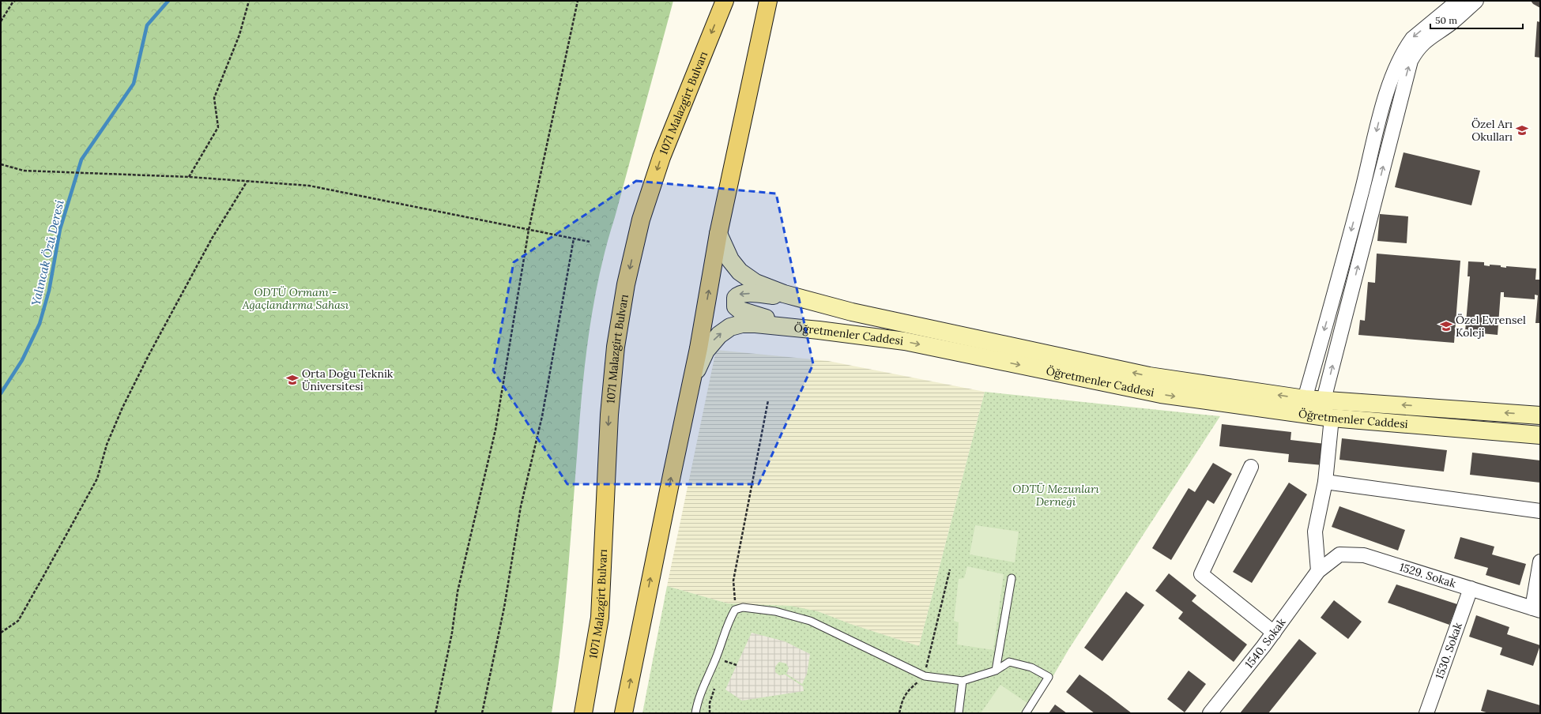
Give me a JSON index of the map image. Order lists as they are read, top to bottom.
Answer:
{
  "streets": {
    "main road": ["1071 Malazgirt Bulvarı", "Öğretmenler Caddesi"],
    "street": ["1529. Sokak", "1540. Sokak", "1530. Sokak"]
  },
  "crossings": [
    ["1529. Sokak", "1540. Sokak"],
    ["1529. Sokak", "1530. Sokak"]
  ],
  "water": ["Yalıncak Özü Deresi"],
  "parks": ["ODTÜ Ormanı - Ağaçlandırma Sahası", "ODTÜ Mezunları Derneği"],
  "places": {
    "school or university": ["Özel Arı Okulları", "Özel Evrensel Koleji", "Orta Doğu Teknik Üniversitesi"]
  },
  "scale_bar": "50 m"
}
